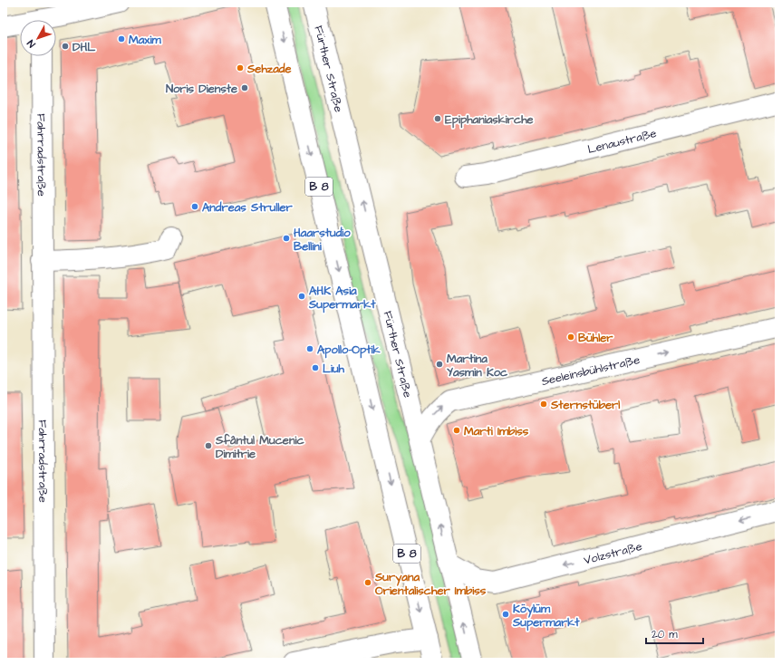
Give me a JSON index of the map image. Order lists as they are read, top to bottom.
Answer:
{
  "streets": {
    "street": [
      "Fürther Straße",
      "Lenaustraße",
      "Fahrradstraße",
      "B 8",
      "Seeleinsbühlstraße",
      "Volzstraße"
    ]
  },
  "crossings": [
    ["Fürther Straße", "Seeleinsbühlstraße"],
    ["Fürther Straße", "Volzstraße"]
  ],
  "one_way": ["Seeleinsbühlstraße", "Volzstraße"],
  "places": [
    "Maxim",
    "DHL",
    "Sehzade",
    "Noris Dienste",
    "Epiphaniaskirche",
    "Andreas Struller",
    "Haarstudio Bellini",
    "AHK Asia Supermarkt",
    "Bühler",
    "Apollo-Optik",
    "Martina Yasmin Koc",
    "Liuh",
    "Sternstüberl",
    "Marti Imbiss",
    "Sfântul Mucenic Dimitrie",
    "Suryana Orientalischer Imbiss",
    "Köylüm Supermarkt"
  ],
  "scale_bar": "20 m",
  "north": "bottom left"
}
